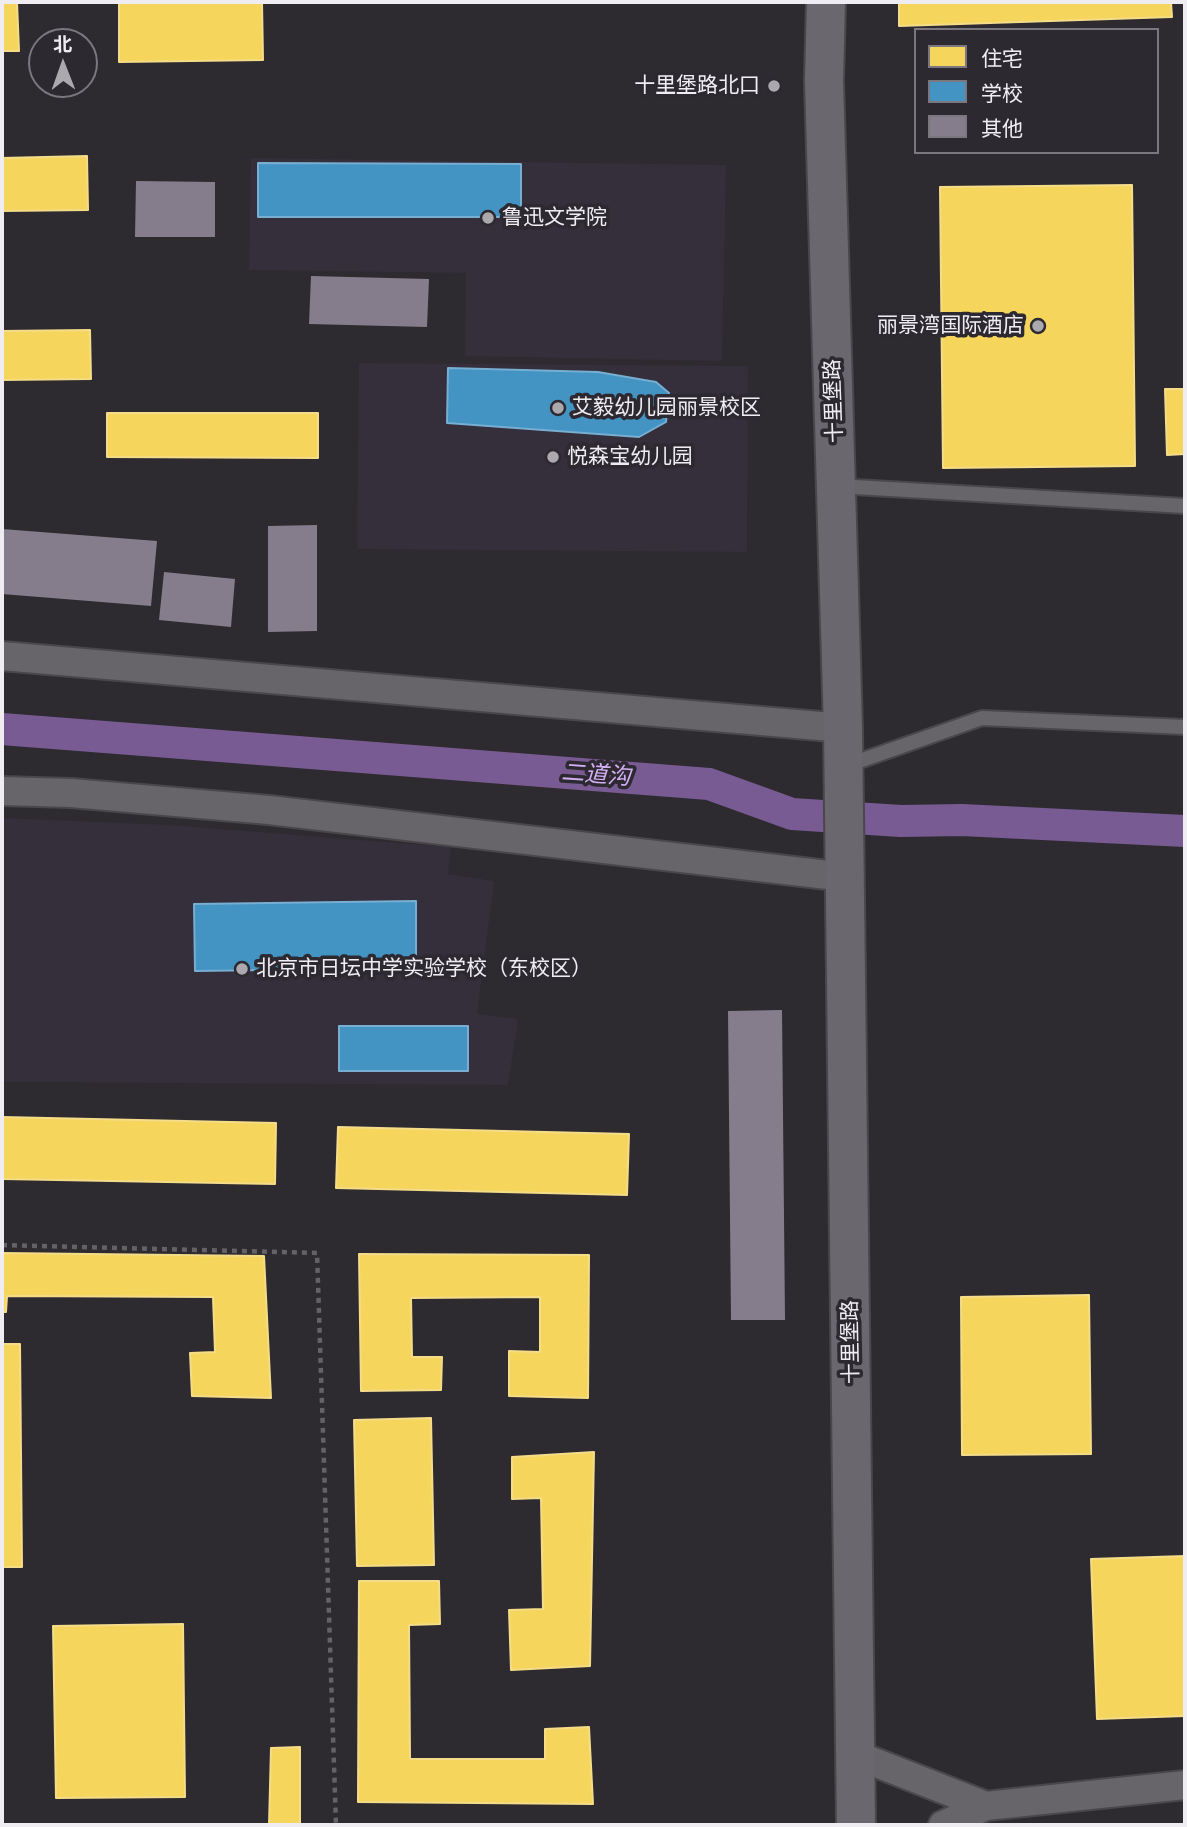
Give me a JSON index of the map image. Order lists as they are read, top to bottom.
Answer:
{
  "streets": {
    "street": ["十里堡路"]
  },
  "water": ["二道沟"],
  "places": [
    "十里堡路北口",
    "鲁迅文学院",
    "丽景湾国际酒店",
    "艾毅幼儿园丽景校区",
    "悦森宝幼儿园",
    "北京市日坛中学实验学校（东校区）"
  ],
  "legend": ["住宅", "学校", "其他"],
  "north": "top"
}
